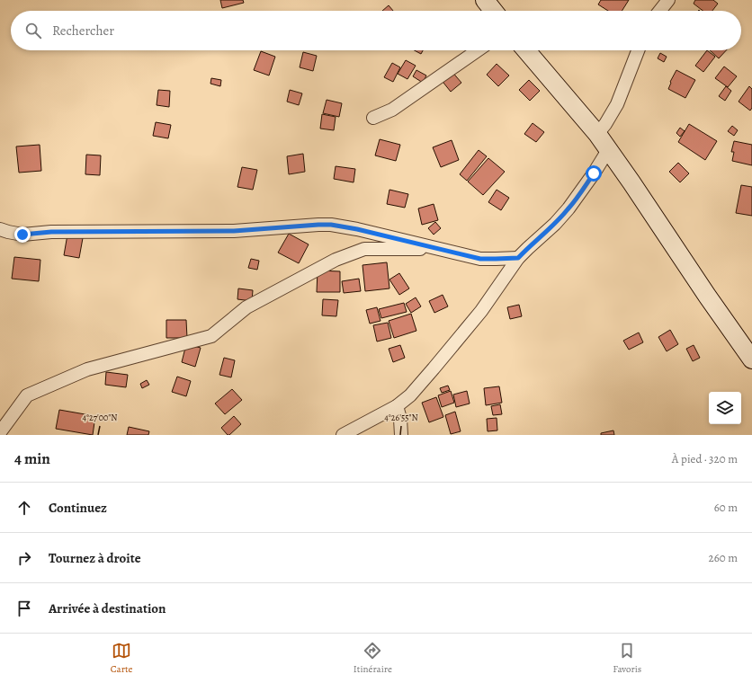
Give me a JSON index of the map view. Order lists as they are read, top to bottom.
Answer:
{
  "page": {
    "search": "Rechercher",
    "heading": ["4 min", "À pied · 320 m"],
    "list": [
      ["Continuez", "60 m"],
      ["Tournez à droite", "260 m"],
      "Arrivée à destination"
    ],
    "nav": ["Carte", "Itinéraire", "Favoris"]
  },
  "coordinates": ["4°27'00\"N", "4°26'55\"N"]
}
